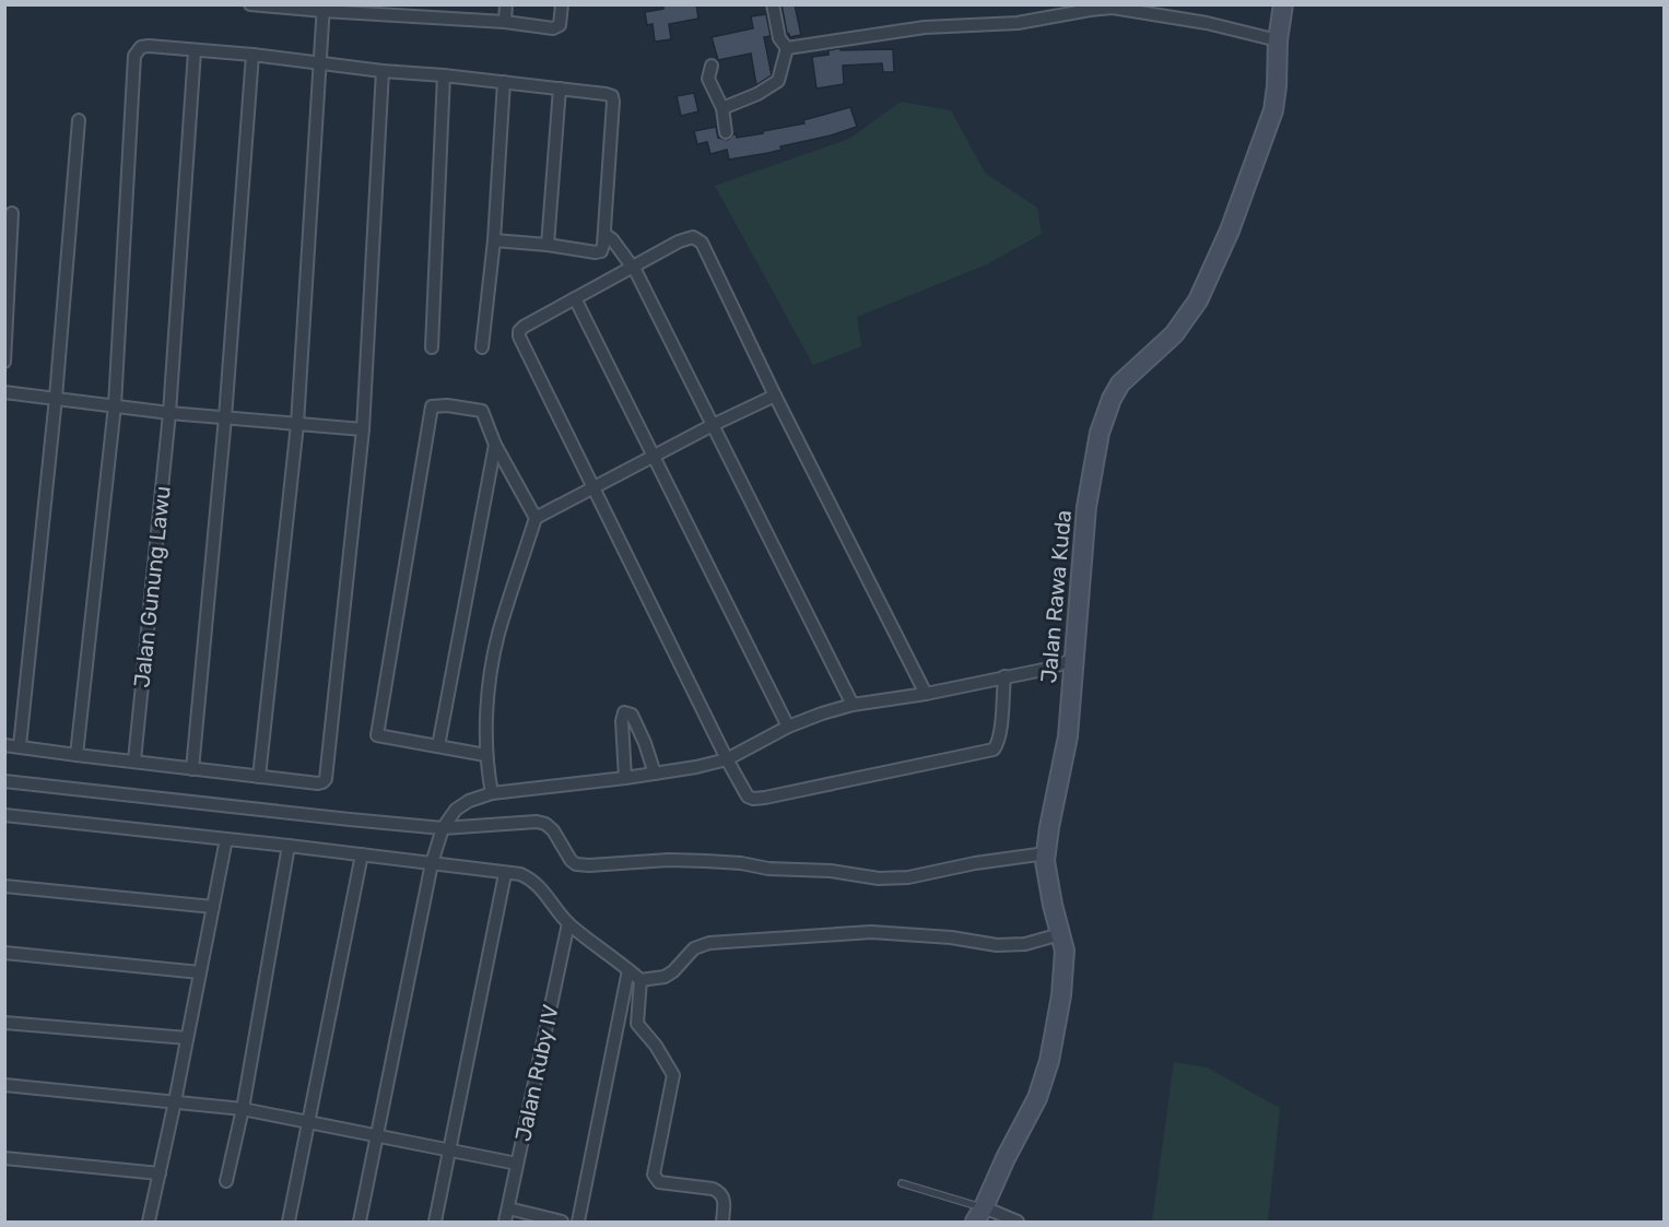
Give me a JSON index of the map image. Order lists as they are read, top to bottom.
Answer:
{
  "streets": {
    "street": ["Jalan Gunung Lawu", "Jalan Rawa Kuda", "Jalan Ruby IV"]
  }
}
